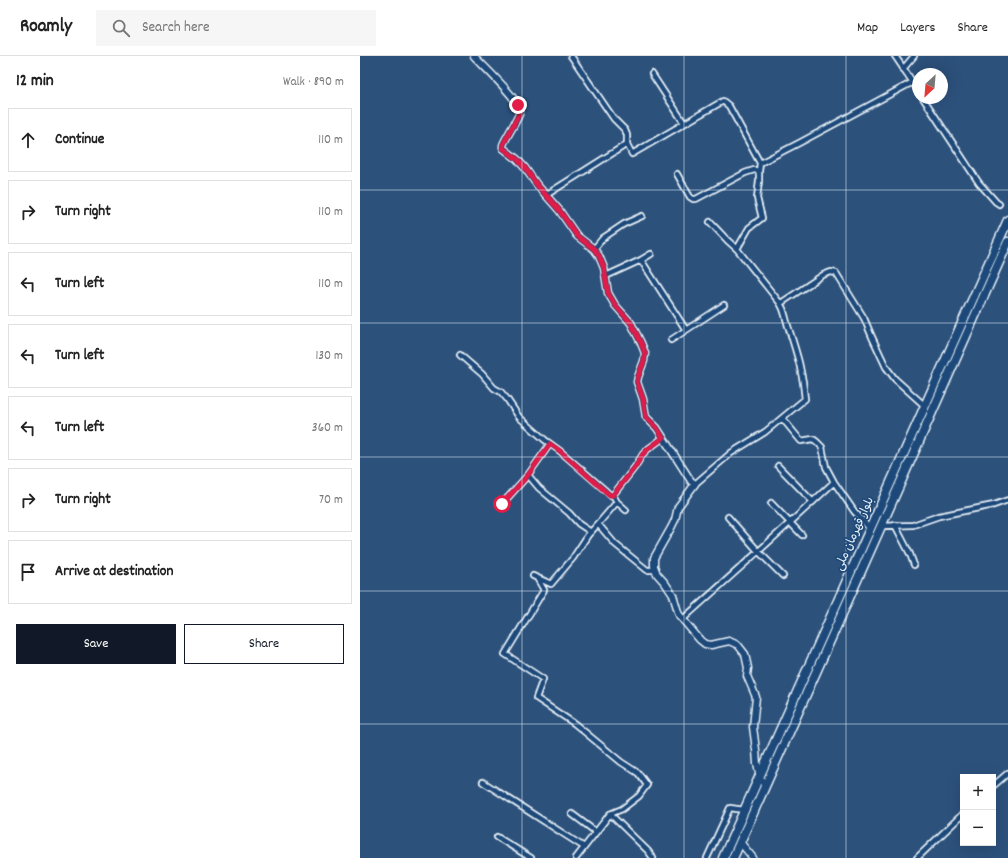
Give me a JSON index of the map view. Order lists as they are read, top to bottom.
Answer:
{
  "streets": {
    "highway": ["بلوار قهرمان ملی"]
  },
  "north": "bottom left",
  "page": {
    "header": "Roamly",
    "search": "Search here",
    "nav": ["Map", "Layers", "Share"],
    "heading": ["12 min", "Walk · 890 m"],
    "list": [
      ["Continue", "110 m"],
      ["Turn right", "110 m"],
      ["Turn left", "110 m"],
      ["Turn left", "130 m"],
      ["Turn left", "360 m"],
      ["Turn right", "70 m"],
      "Arrive at destination"
    ],
    "buttons": ["Save", "Share"],
    "map_buttons": ["+", "−"]
  }
}
